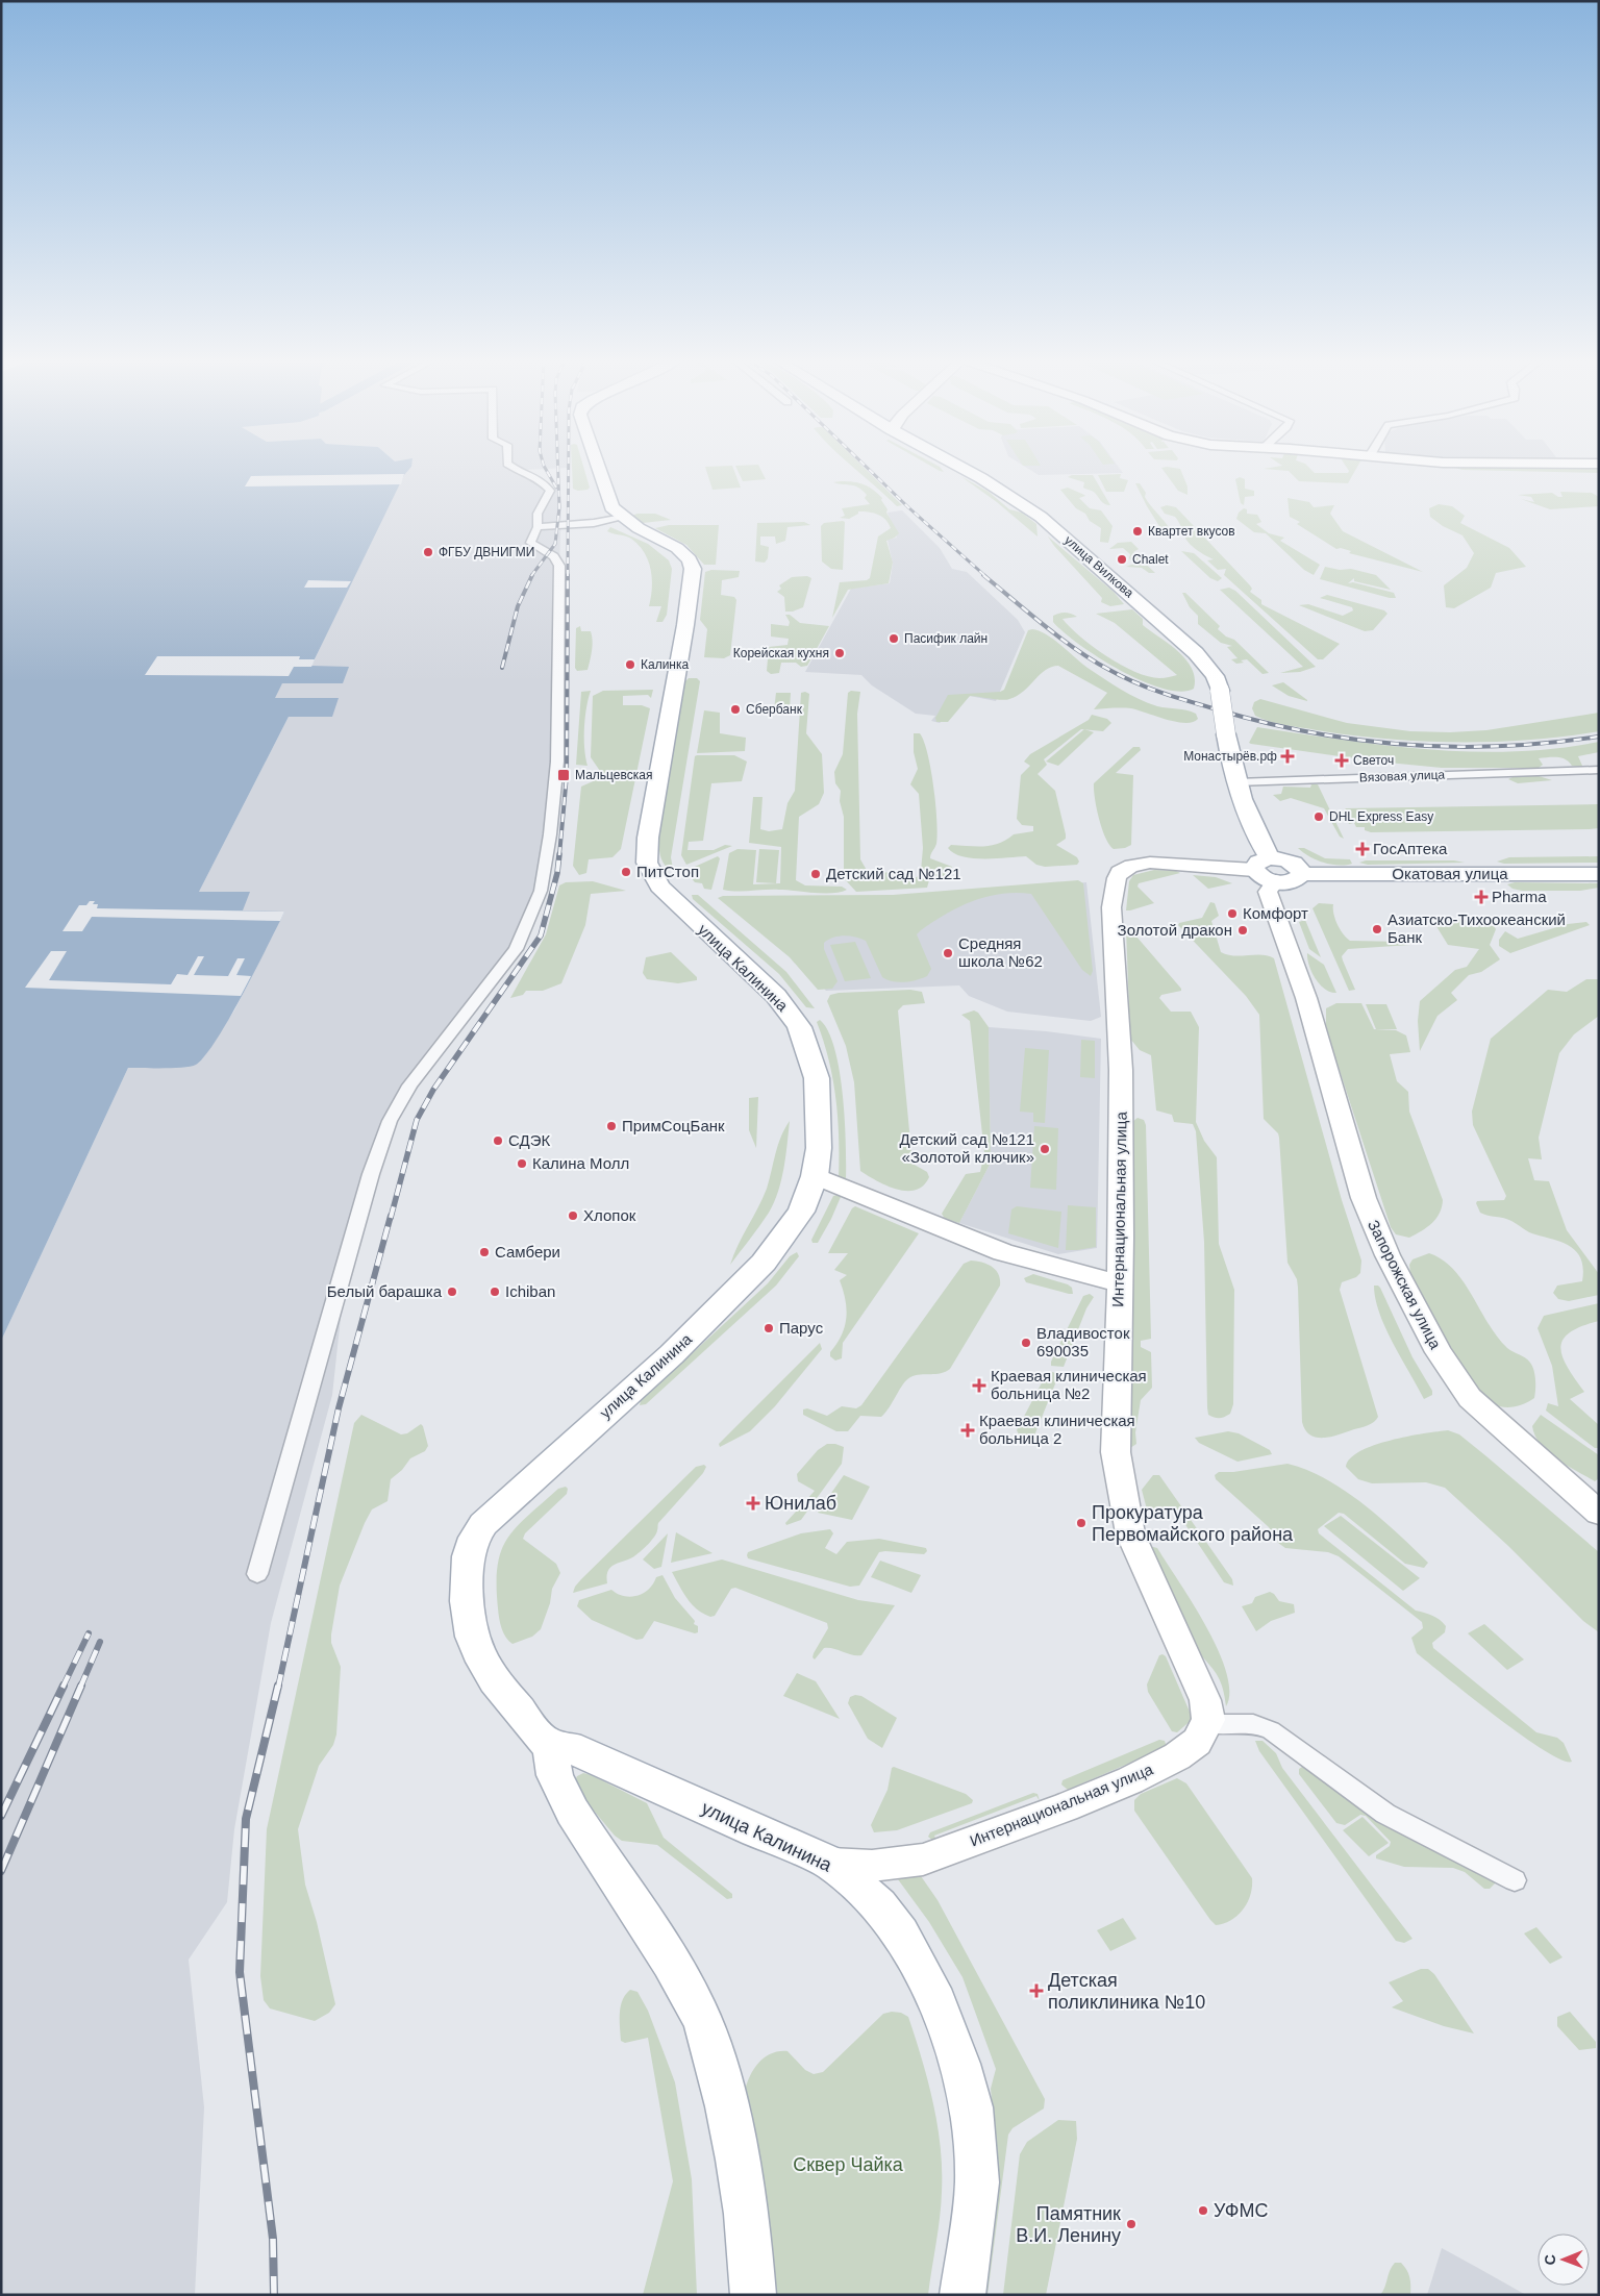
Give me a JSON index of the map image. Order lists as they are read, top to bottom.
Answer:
{
  "streets": {
    "main road": [
      "улица Вилкова",
      "Окатовая улица",
      "улица Калинина",
      "Интернациональная улица",
      "Запорожская улица"
    ],
    "street": ["Вязовая улица"]
  },
  "crossings": [
    ["улица Вилкова", "Вязовая улица"],
    ["улица Вилкова", "Окатовая улица"],
    ["улица Вилкова", "Интернациональная улица"],
    ["улица Вилкова", "Запорожская улица"],
    ["Окатовая улица", "Интернациональная улица"],
    ["Окатовая улица", "Запорожская улица"],
    ["улица Калинина", "Интернациональная улица"],
    ["Интернациональная улица", "Запорожская улица"]
  ],
  "parks": ["Сквер Чайка"],
  "places": {
    "other": [
      "Квартет вкусов",
      "ФГБУ ДВНИГМИ",
      "Chalet",
      "Пасифик лайн",
      "Корейская кухня",
      "Калинка",
      "Сбербанк",
      "DHL Express Easy",
      "ПитСтоп",
      "Детский сад №121",
      "Комфорт",
      "Азиатско-Тихоокеанский Банк",
      "Золотой дракон",
      "Средняя школа №62",
      "ПримСоцБанк",
      "СДЭК",
      "Детский сад №121 «Золотой ключик»",
      "Калина Молл",
      "Хлопок",
      "Самбери",
      "Белый барашка",
      "Ichiban",
      "Парус",
      "Владивосток 690035",
      "Прокуратура Первомайского района",
      "УФМС",
      "Памятник В.И. Ленину"
    ],
    "health": [
      "Монастырёв.рф",
      "Светоч",
      "ГосАптека",
      "Pharma",
      "Краевая клиническая больница №2",
      "Краевая клиническая больница 2",
      "Юнилаб",
      "Детская поликлиника №10"
    ],
    "transit": ["Мальцевская"]
  },
  "north": "left"
}
